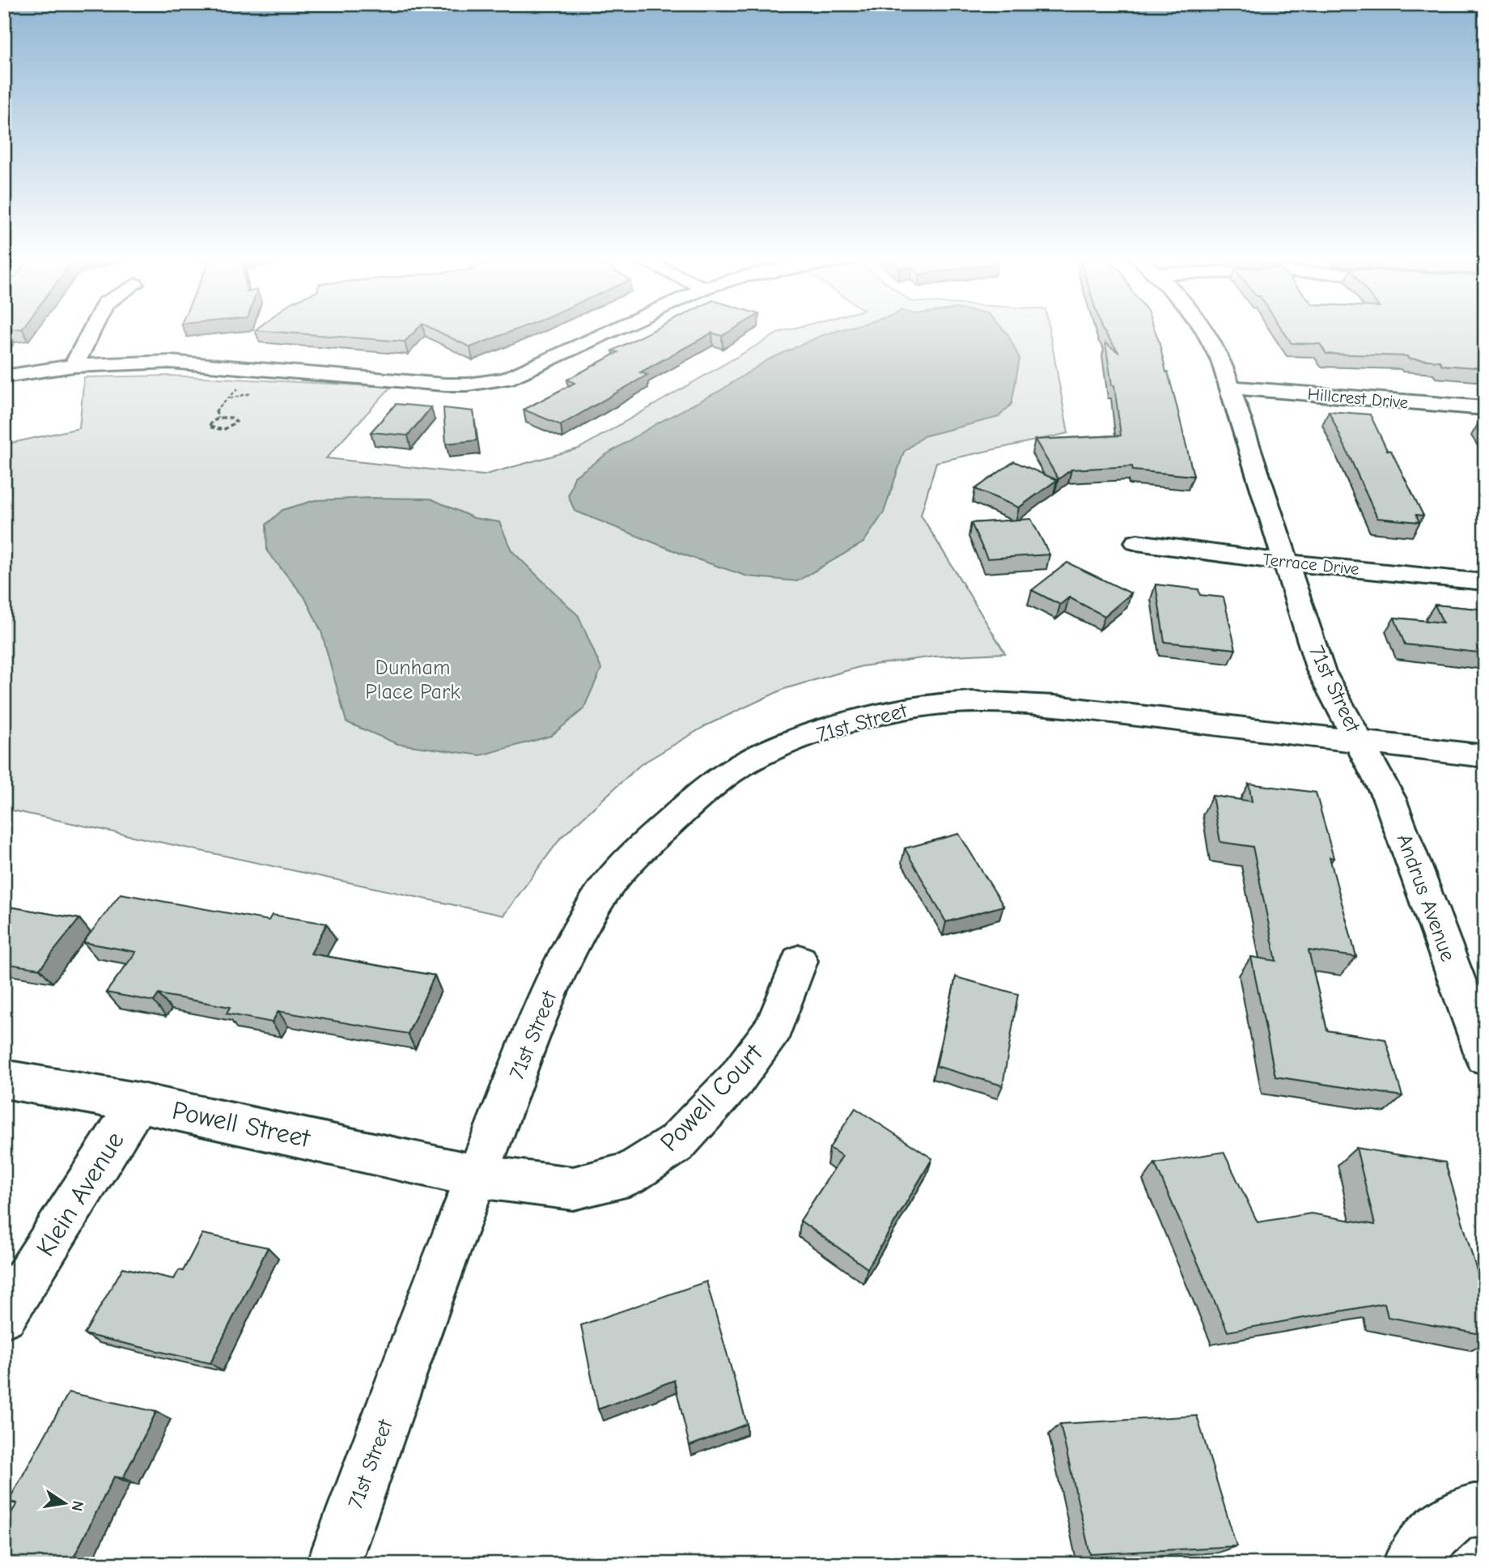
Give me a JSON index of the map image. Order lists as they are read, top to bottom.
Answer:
{
  "streets": {
    "street": [
      "Hillcrest Drive",
      "Terrace Drive",
      "71st Street",
      "Andrus Avenue",
      "Powell Court",
      "Powell Street",
      "Klein Avenue"
    ]
  },
  "crossings": [
    ["Hillcrest Drive", "71st Street"],
    ["Terrace Drive", "71st Street"],
    ["71st Street", "Andrus Avenue"],
    ["71st Street", "Powell Court"],
    ["71st Street", "Powell Street"],
    ["Powell Court", "Powell Street"],
    ["Powell Street", "Klein Avenue"]
  ],
  "parks": ["Dunham Place Park"],
  "north": "right"
}
